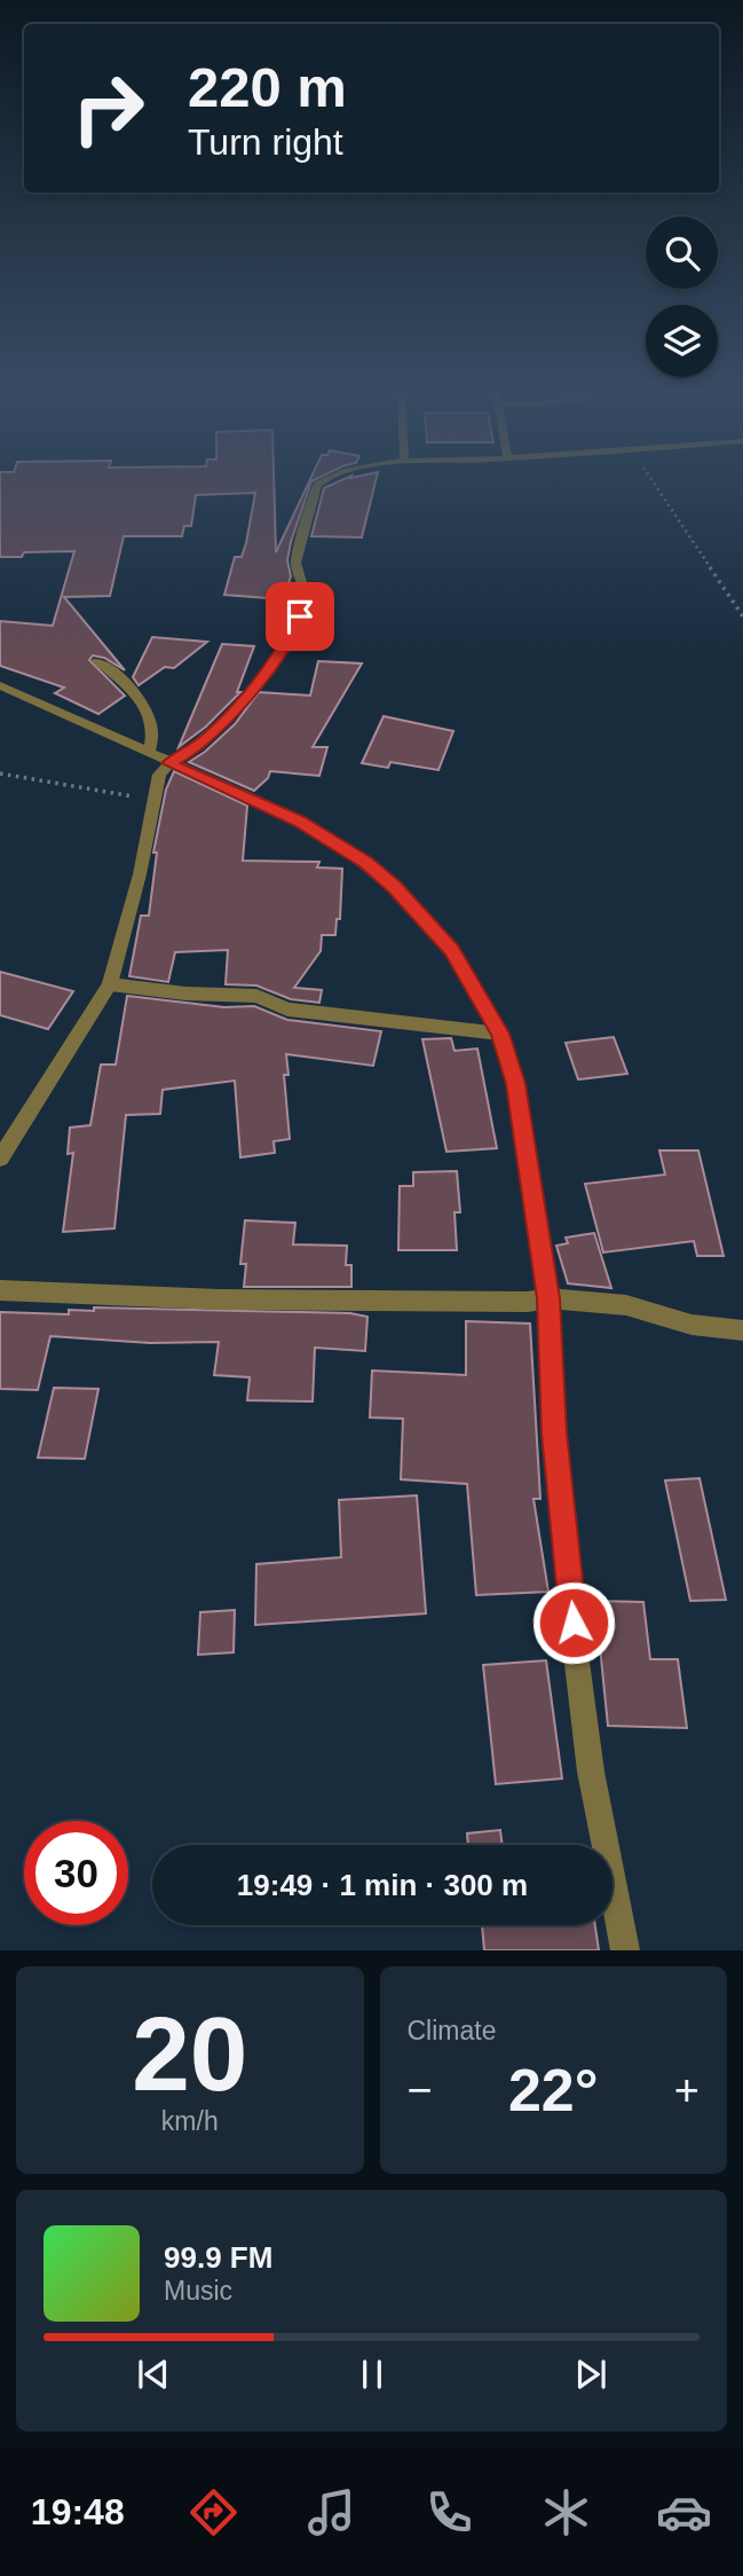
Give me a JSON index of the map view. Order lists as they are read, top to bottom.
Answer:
{
  "page": {
    "turn": ["220 m", "Turn right"],
    "limit": "30",
    "trip": "19:49 · 1 min · 300 m",
    "tile": [
      ["20", "km/h"],
      "Climate"
    ],
    "heat": ["−", "22°", "+"],
    "song": ["99.9 FM", "Music"],
    "tabs": "19:48"
  }
}
